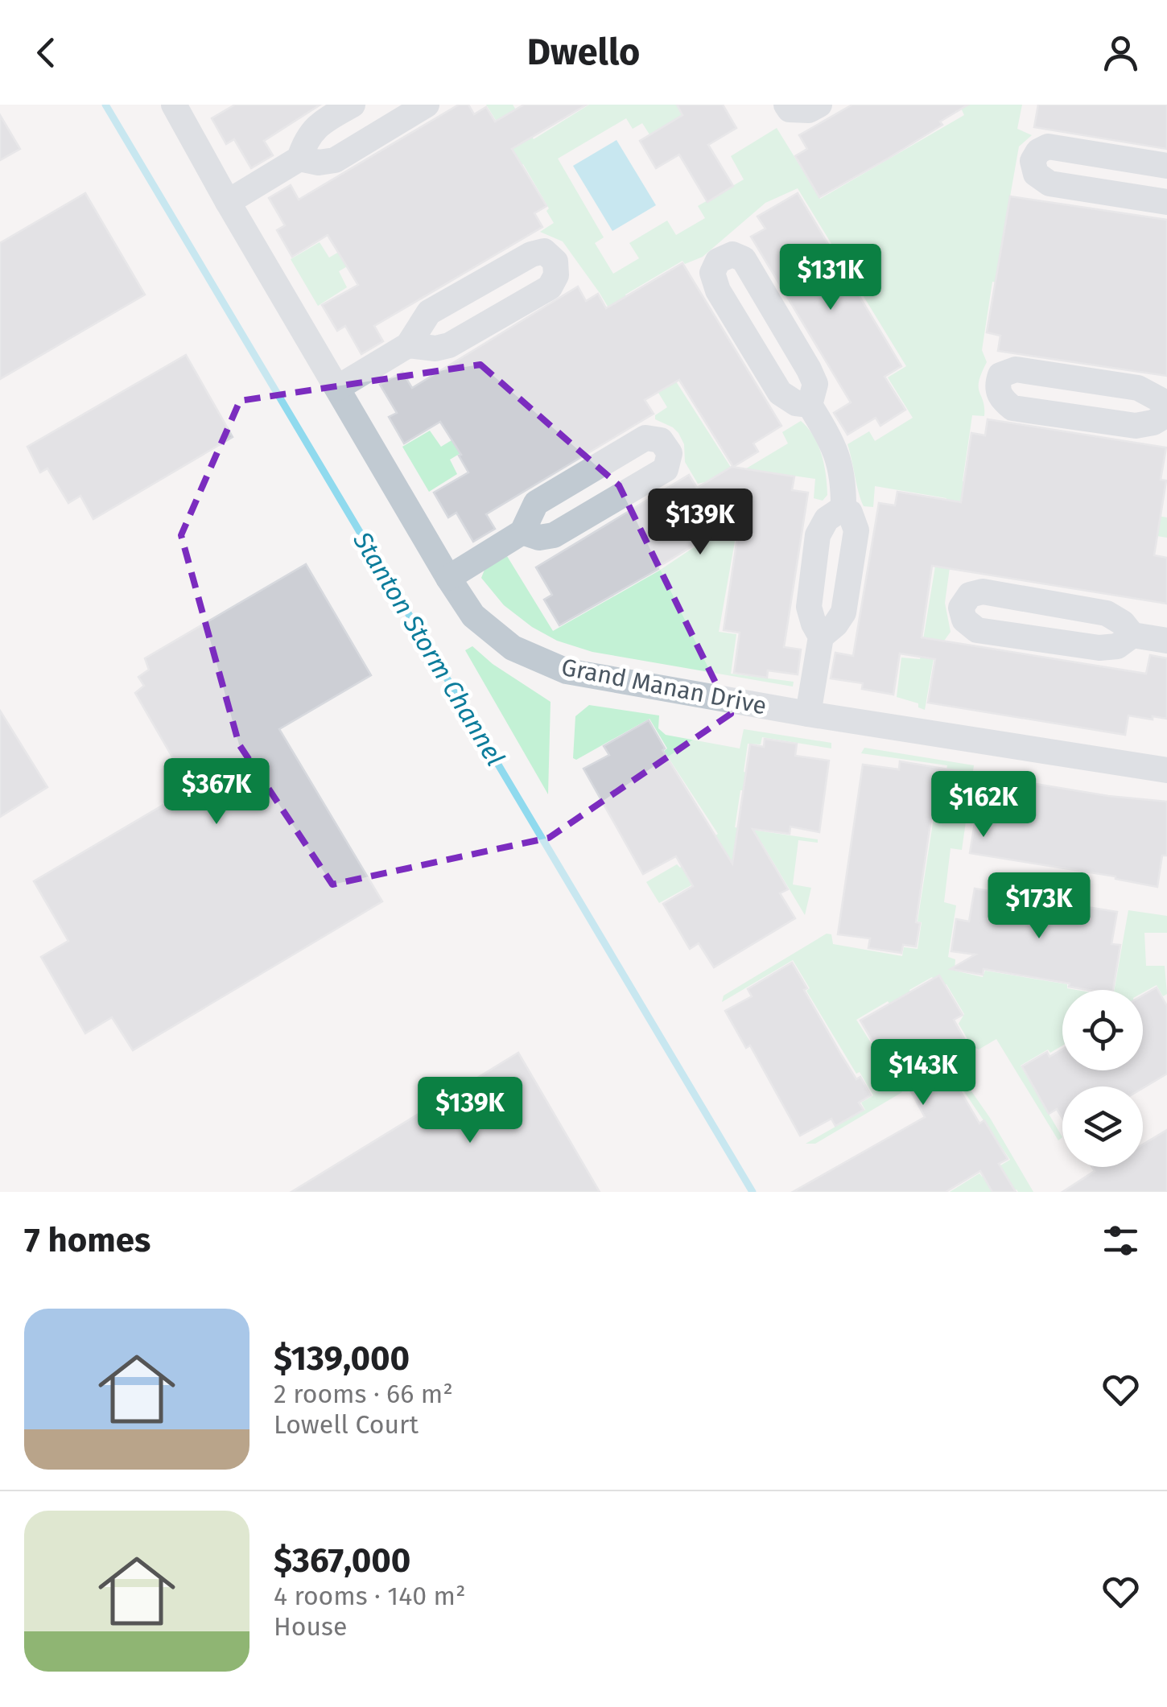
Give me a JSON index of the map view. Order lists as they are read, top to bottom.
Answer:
{
  "streets": {
    "street": ["Grand Manan Drive"]
  },
  "water": ["Stanton Storm Channel"],
  "page": {
    "header": "Dwello",
    "price": [
      "$131K",
      "$139K",
      "$367K",
      "$162K",
      "$173K",
      "$143K",
      "$139K"
    ],
    "heading": "7 homes",
    "list": [
      {
        "name": "$139,000",
        "note": "2 rooms · 66 m² · Lowell Court"
      },
      {
        "name": "$367,000",
        "note": "4 rooms · 140 m² · House"
      }
    ]
  }
}
